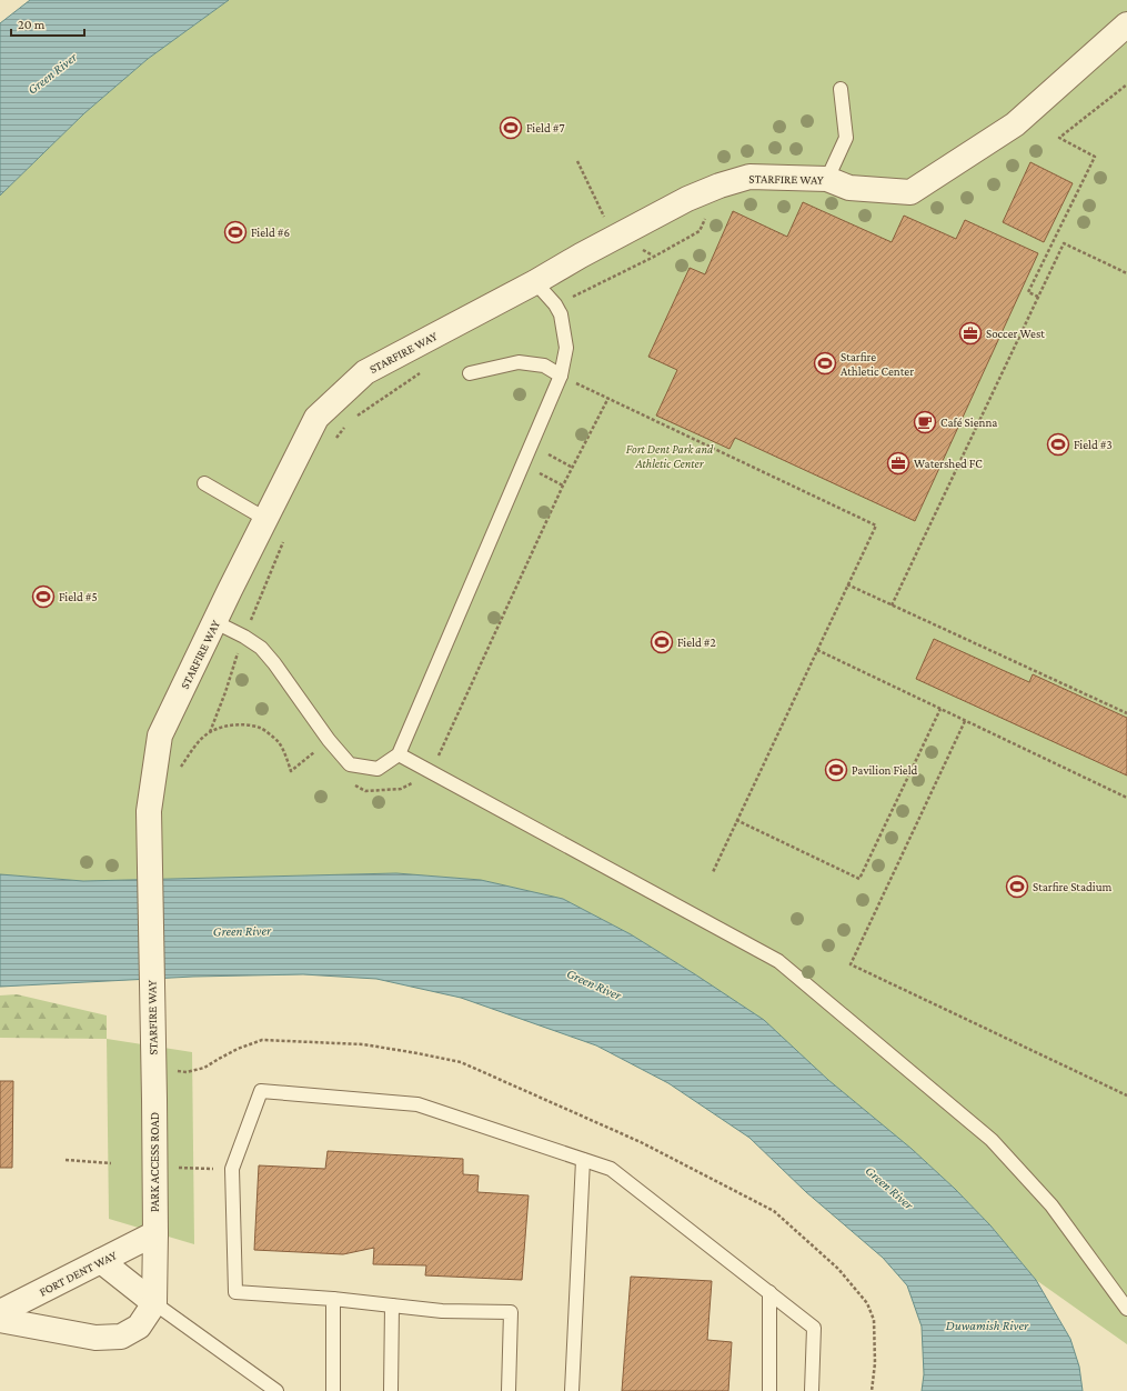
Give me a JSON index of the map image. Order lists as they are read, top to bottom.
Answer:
{
  "streets": {
    "street": ["STARFIRE WAY", "PARK ACCESS ROAD", "FORT DENT WAY"]
  },
  "crossings": [
    ["STARFIRE WAY", "PARK ACCESS ROAD"],
    ["PARK ACCESS ROAD", "FORT DENT WAY"]
  ],
  "water": ["Green River", "Duwamish River"],
  "parks": ["Fort Dent Park and Athletic Center"],
  "places": {
    "sports": [
      "Field #7",
      "Field #6",
      "Starfire Athletic Center",
      "Field #3",
      "Field #5",
      "Field #2",
      "Pavilion Field",
      "Starfire Stadium"
    ],
    "office": ["Soccer West", "Watershed FC"],
    "cafe": ["Café Sienna"]
  },
  "scale_bar": "20 m"
}
